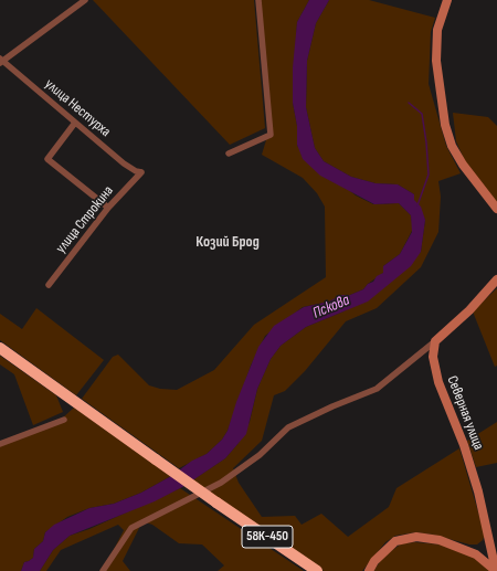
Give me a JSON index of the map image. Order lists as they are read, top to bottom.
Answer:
{
  "streets": {
    "highway": ["58К-450"],
    "street": ["улица Нестурха", "улица Строкина", "Северная улица"]
  },
  "crossings": [
    ["улица Нестурха", "улица Строкина"]
  ],
  "districts": ["Козий Брод"],
  "water": ["Пскова"]
}
